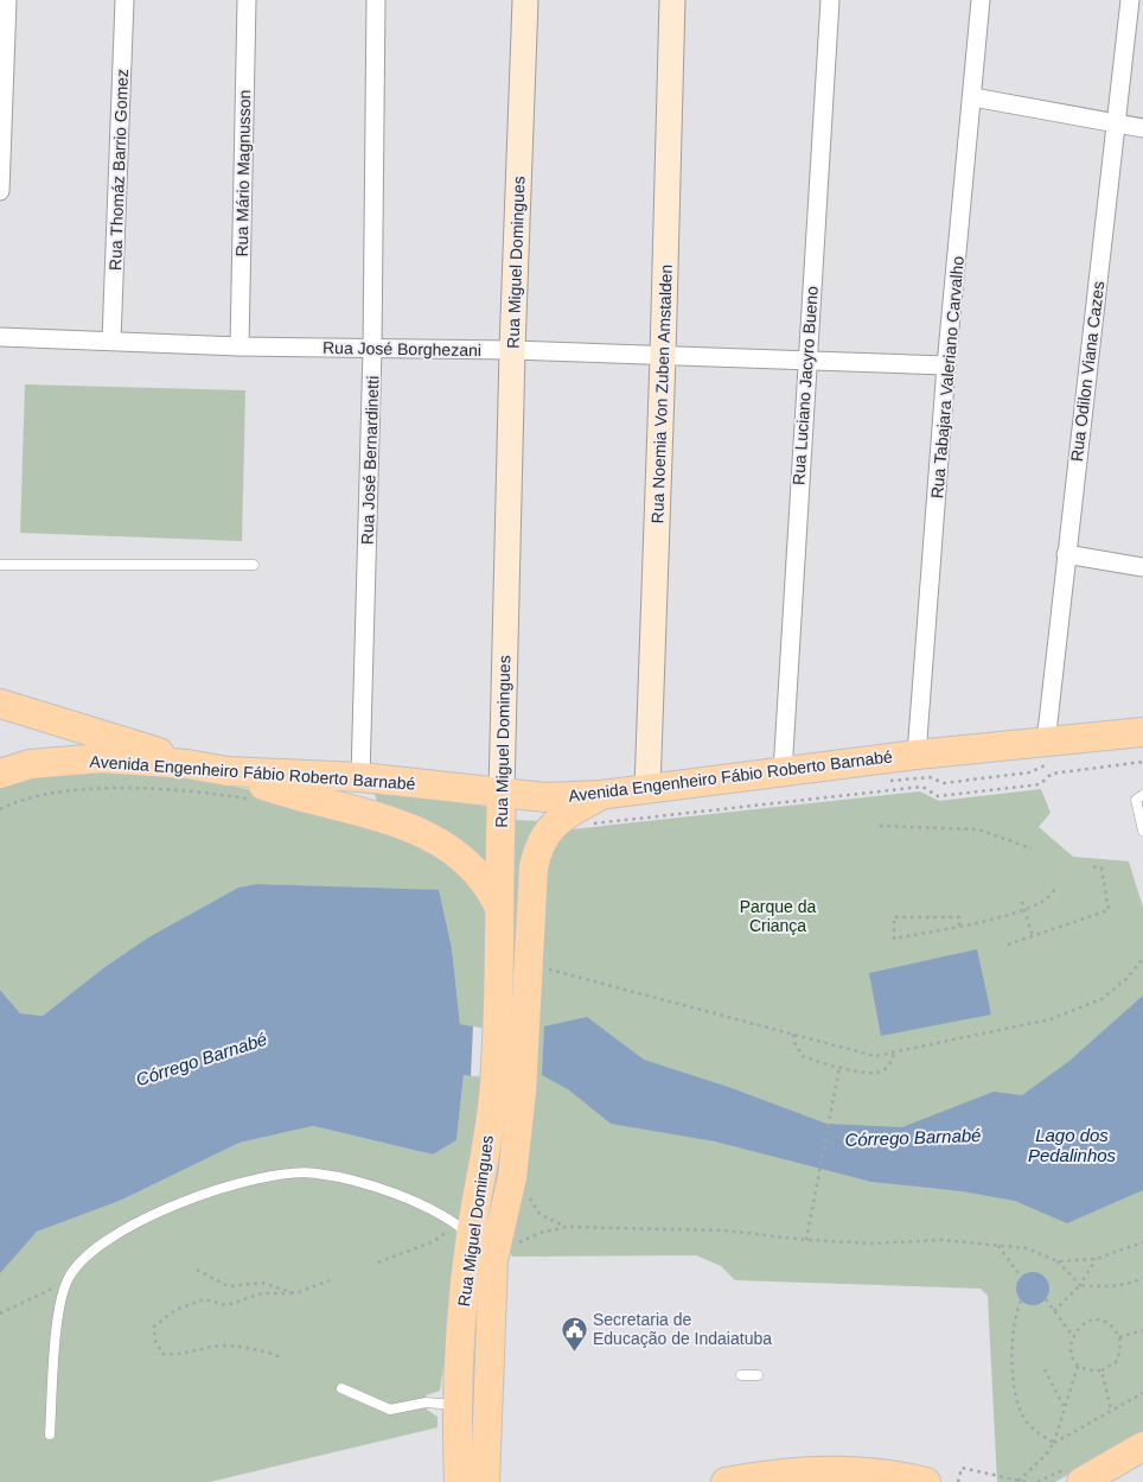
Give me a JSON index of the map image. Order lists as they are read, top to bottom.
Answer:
{
  "streets": {
    "main road": ["Rua Miguel Domingues", "Rua Noemia Von Zuben Amstalden", "Avenida Engenheiro Fábio Roberto Barnabé"],
    "street": [
      "Rua Thomáz Barrio Gomez",
      "Rua Mário Magnusson",
      "Rua José Borghezani",
      "Rua Odilon Viana Cazes",
      "Rua Tabajara Valeriano Carvalho",
      "Rua Luciano Jacyro Bueno",
      "Rua José Bernardinetti"
    ]
  },
  "crossings": [
    ["Rua Thomáz Barrio Gomez", "Rua José Borghezani"],
    ["Rua Mário Magnusson", "Rua José Borghezani"],
    ["Rua Miguel Domingues", "Rua José Borghezani"],
    ["Rua Miguel Domingues", "Avenida Engenheiro Fábio Roberto Barnabé"],
    ["Rua José Borghezani", "Rua Tabajara Valeriano Carvalho"],
    ["Rua José Borghezani", "Rua Luciano Jacyro Bueno"],
    ["Rua José Borghezani", "Rua Noemia Von Zuben Amstalden"],
    ["Rua José Borghezani", "Rua José Bernardinetti"],
    ["Rua Odilon Viana Cazes", "Avenida Engenheiro Fábio Roberto Barnabé"],
    ["Rua Tabajara Valeriano Carvalho", "Avenida Engenheiro Fábio Roberto Barnabé"],
    ["Rua Luciano Jacyro Bueno", "Avenida Engenheiro Fábio Roberto Barnabé"],
    ["Rua Noemia Von Zuben Amstalden", "Avenida Engenheiro Fábio Roberto Barnabé"],
    ["Rua José Bernardinetti", "Avenida Engenheiro Fábio Roberto Barnabé"]
  ],
  "water": ["Córrego Barnabé", "Lago dos Pedalinhos"],
  "parks": ["Parque da Criança"],
  "places": {
    "public building": ["Secretaria de Educação de Indaiatuba"]
  }
}
